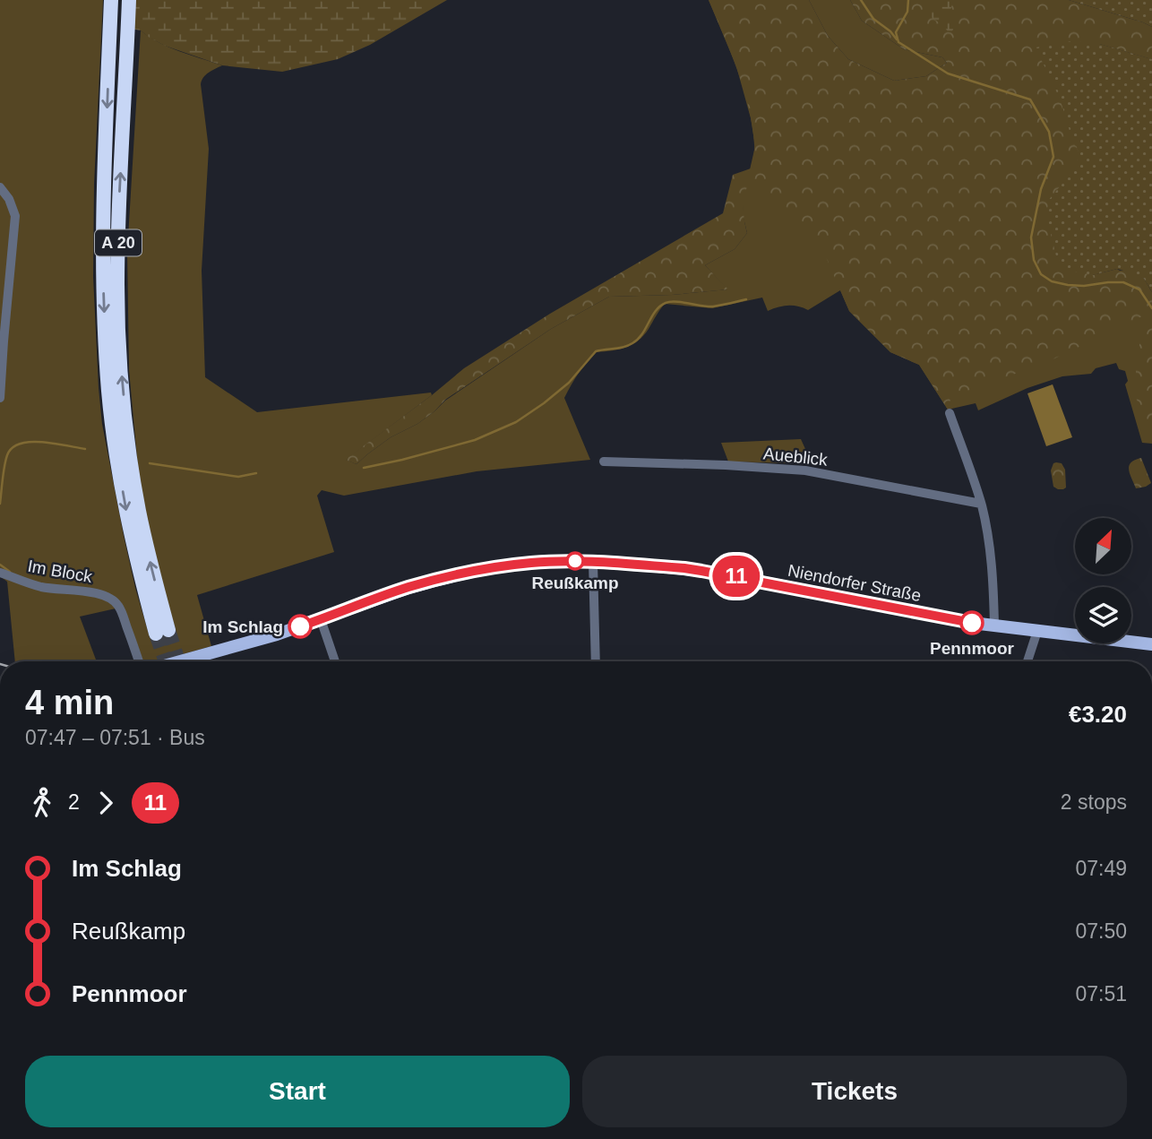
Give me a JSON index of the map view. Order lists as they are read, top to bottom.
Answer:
{
  "streets": {
    "highway": ["A 20"],
    "main road": ["Niendorfer Straße"],
    "street": ["Aueblick", "Im Block"]
  },
  "places": ["Reußkamp", "Pennmoor", "Im Schlag"],
  "lines": ["bus line 11"],
  "north": "top right",
  "page": {
    "on_map": "11",
    "heading": ["4 min", "07:47 – 07:51 · Bus", "€3.20"],
    "legs": ["2", "11", "2 stops"],
    "list": [
      {
        "name": "Im Schlag",
        "value": "07:49"
      },
      {
        "name": "Reußkamp",
        "value": "07:50"
      },
      {
        "name": "Pennmoor",
        "value": "07:51"
      }
    ],
    "buttons": ["Start", "Tickets"]
  }
}
